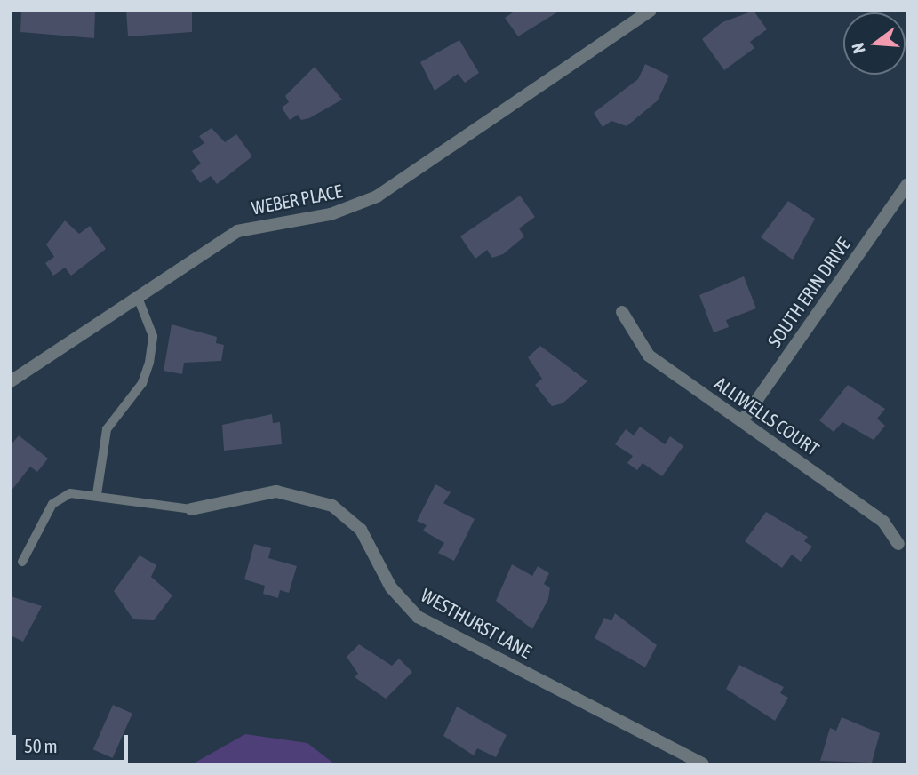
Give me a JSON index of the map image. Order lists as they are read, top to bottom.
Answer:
{
  "streets": {
    "street": [
      "WEBER PLACE",
      "SOUTH ERIN DRIVE",
      "ALLIWELLS COURT",
      "WESTHURST LANE"
    ]
  },
  "crossings": [
    ["SOUTH ERIN DRIVE", "ALLIWELLS COURT"]
  ],
  "scale_bar": "50 m",
  "north": "left"
}
